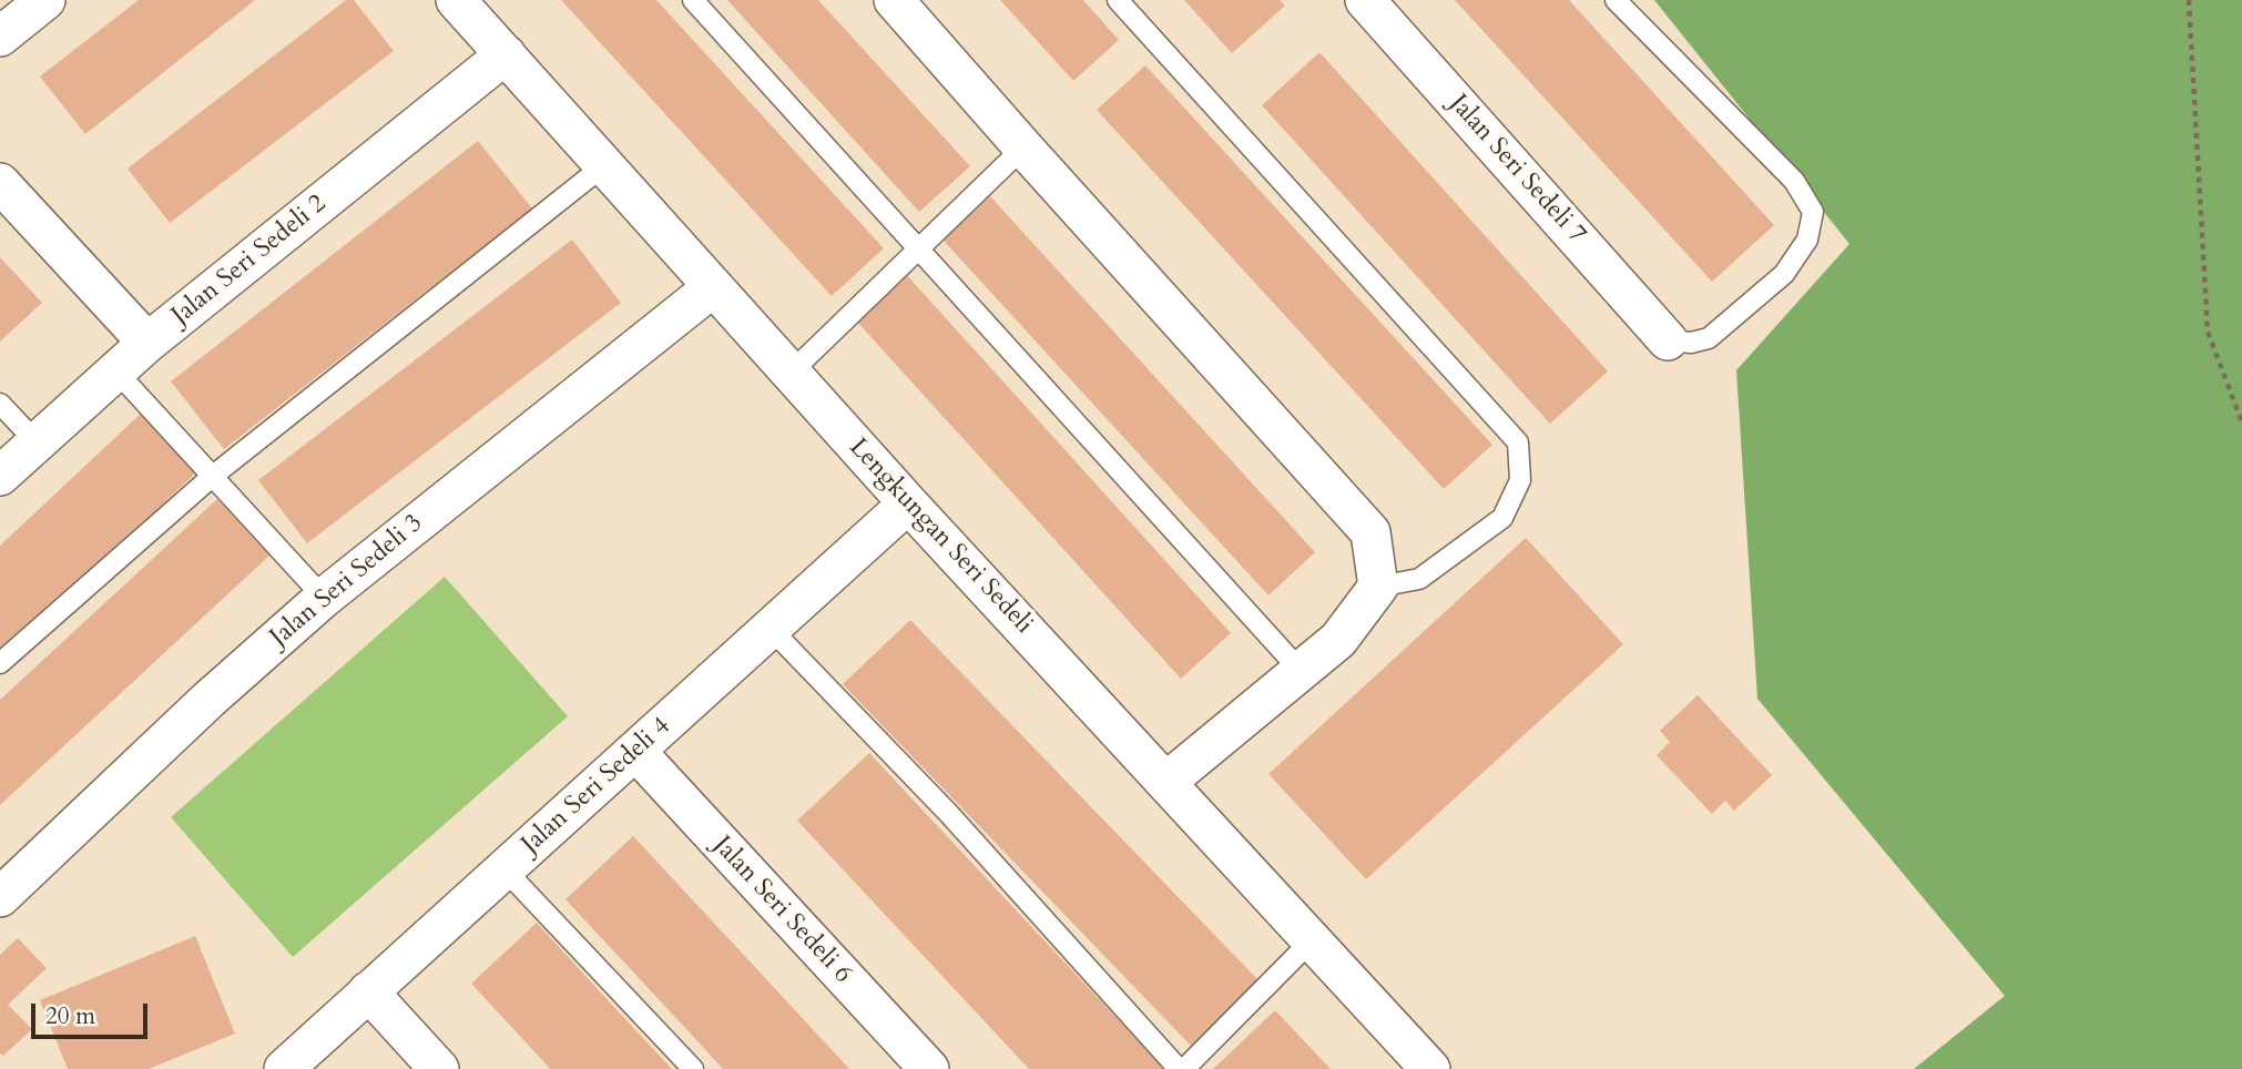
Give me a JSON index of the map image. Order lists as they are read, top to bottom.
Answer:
{
  "streets": {
    "street": [
      "Jalan Seri Sedeli 7",
      "Jalan Seri Sedeli 2",
      "Lengkungan Seri Sedeli",
      "Jalan Seri Sedeli 3",
      "Jalan Seri Sedeli 4",
      "Jalan Seri Sedeli 6"
    ]
  },
  "crossings": [
    ["Jalan Seri Sedeli 2", "Lengkungan Seri Sedeli"],
    ["Lengkungan Seri Sedeli", "Jalan Seri Sedeli 3"],
    ["Lengkungan Seri Sedeli", "Jalan Seri Sedeli 4"],
    ["Jalan Seri Sedeli 4", "Jalan Seri Sedeli 6"]
  ],
  "scale_bar": "20 m"
}
